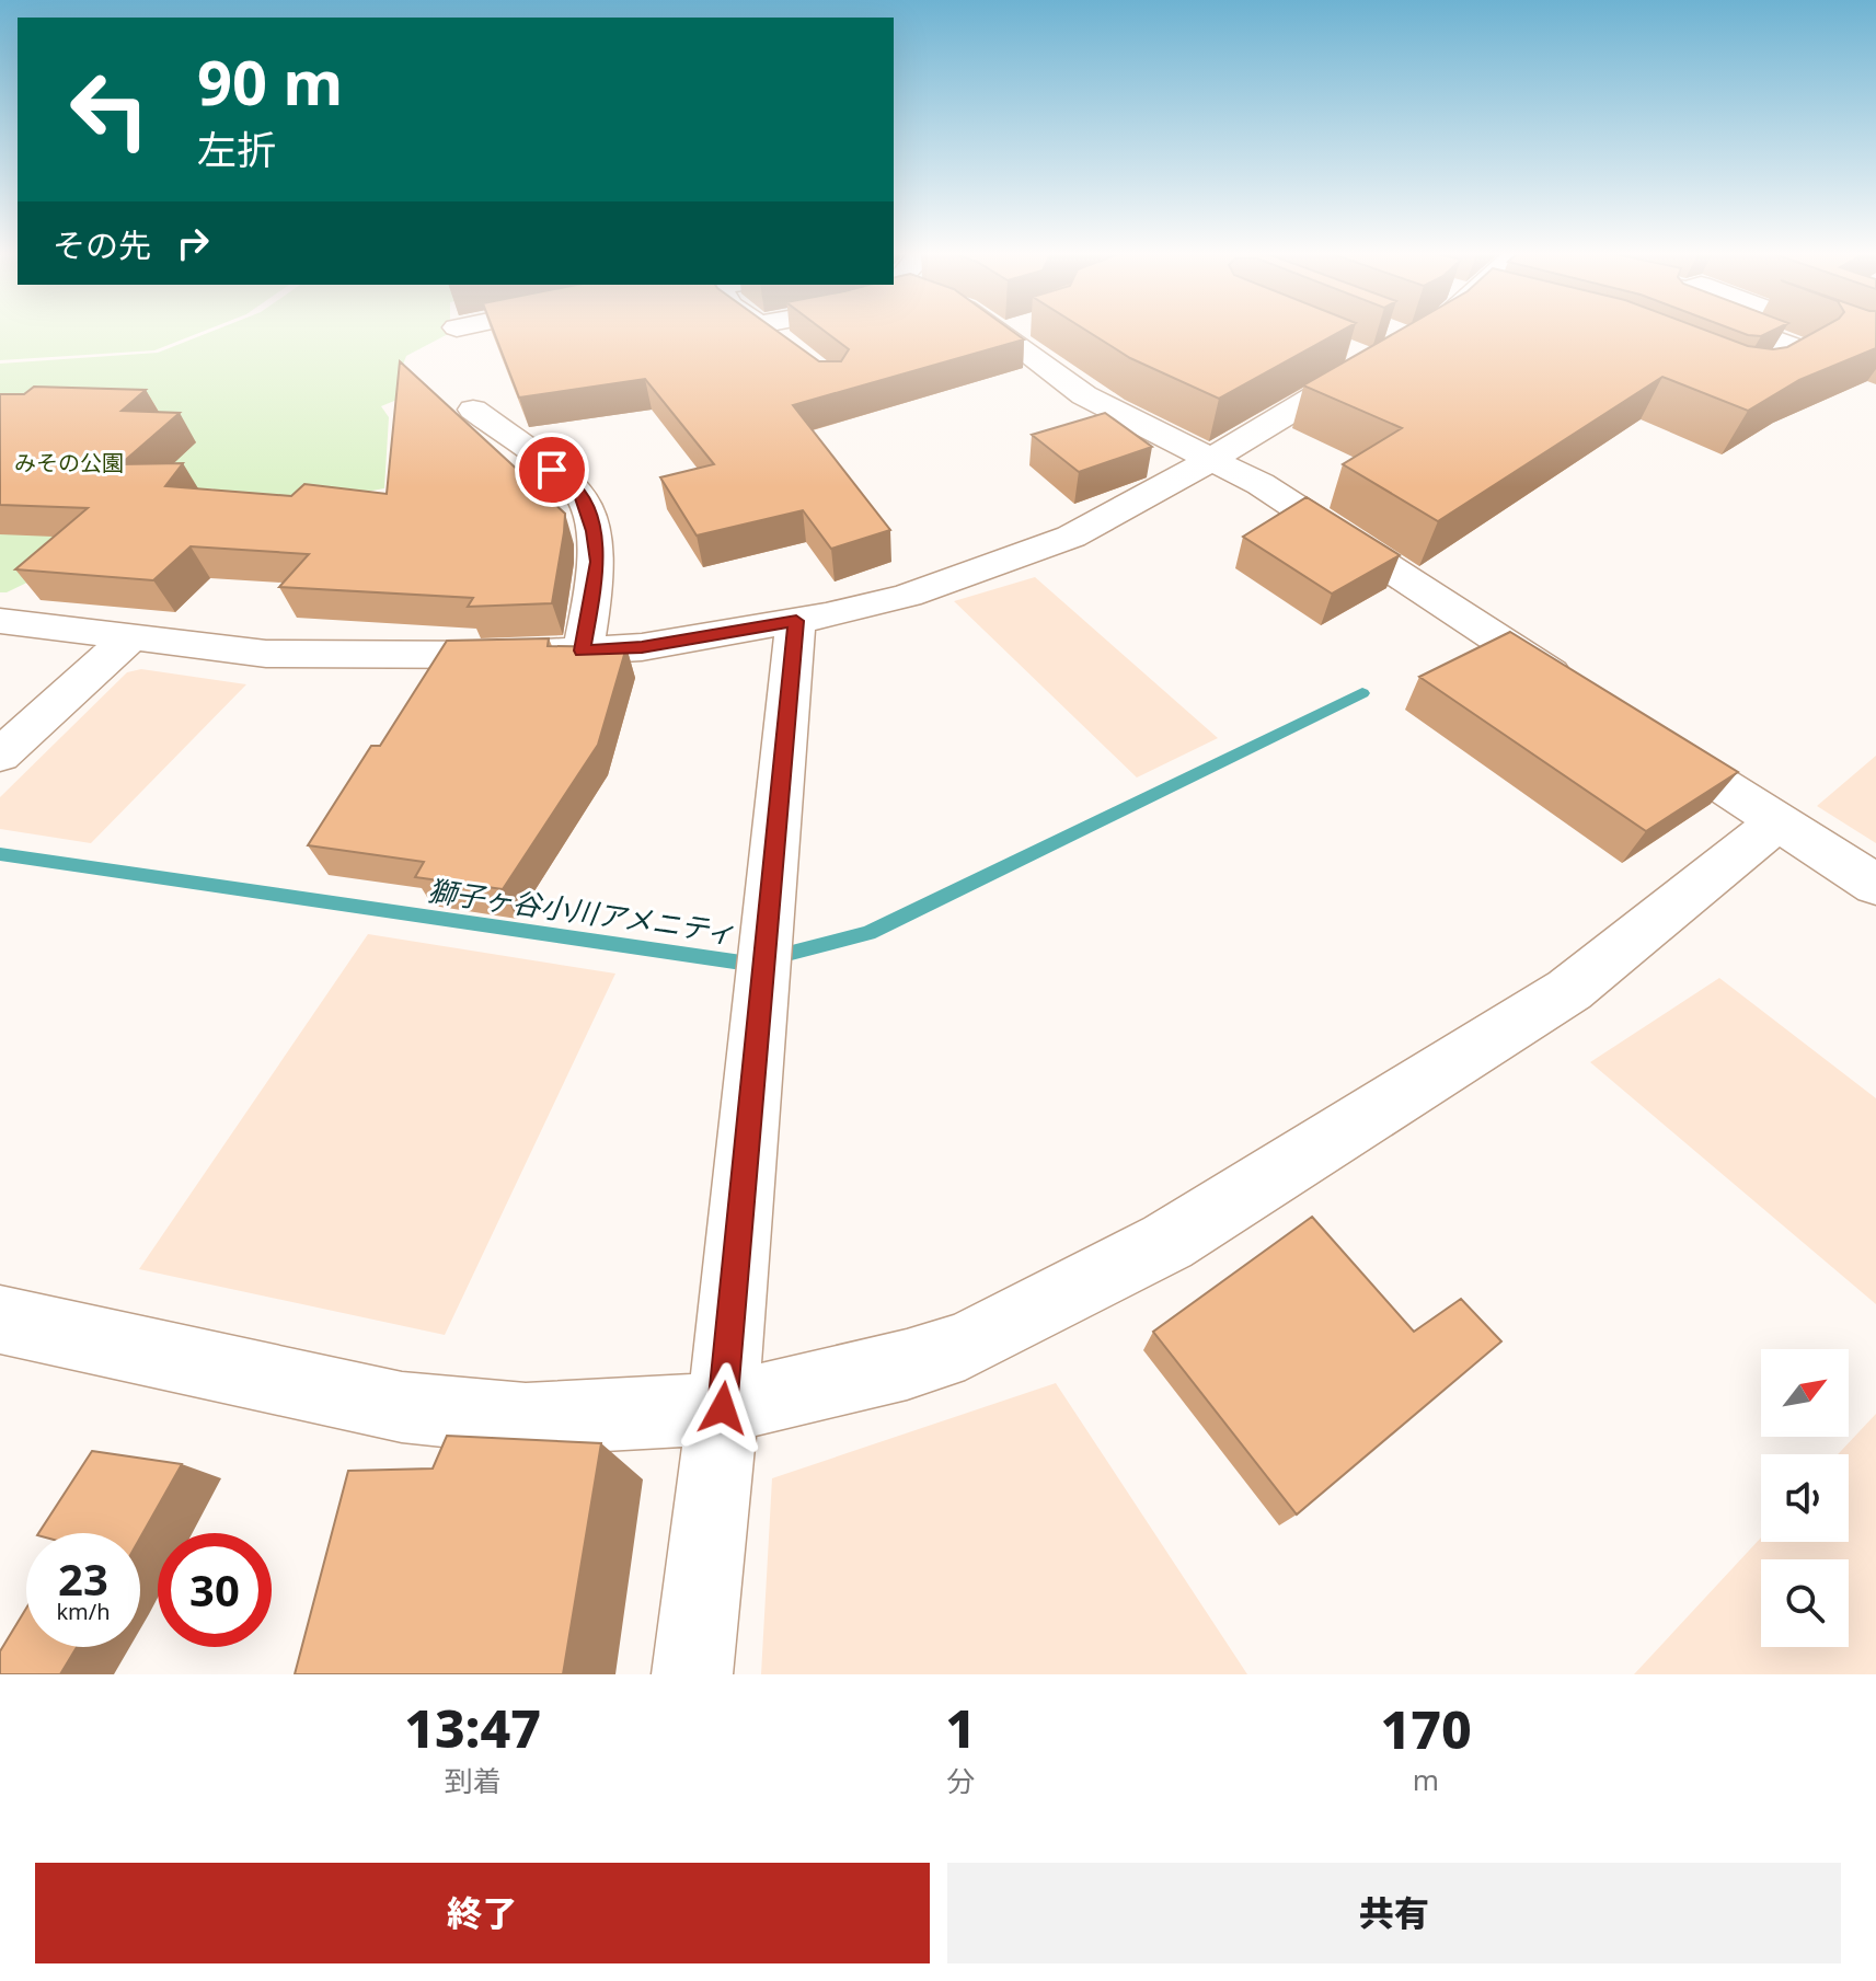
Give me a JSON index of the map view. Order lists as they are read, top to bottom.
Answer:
{
  "water": ["獅子ヶ谷小川アメニティ"],
  "parks": ["みその公園"],
  "north": "top right",
  "page": {
    "turn": ["90 m", "左折"],
    "then": "その先",
    "speed": "23 km/h",
    "limit": "30",
    "eta": [
      "13:47",
      "到着",
      "1",
      "分",
      "170",
      "m"
    ],
    "buttons": ["終了", "共有"]
  }
}
